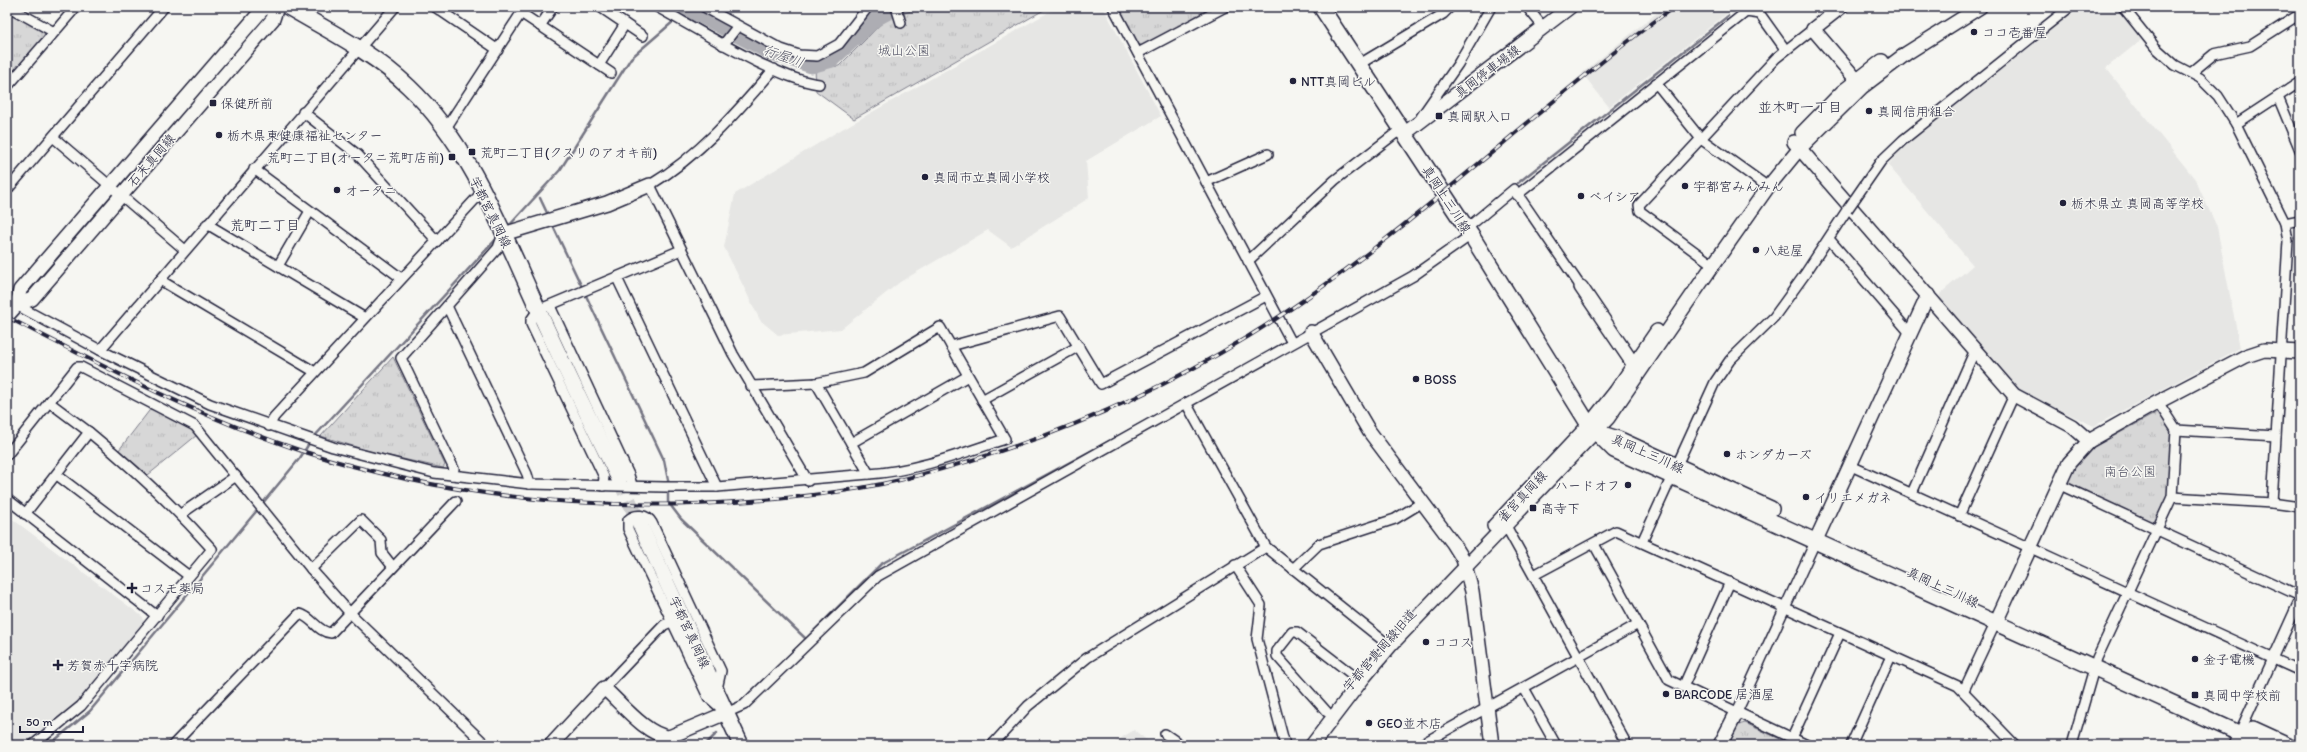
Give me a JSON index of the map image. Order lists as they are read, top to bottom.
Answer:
{
  "streets": {
    "main road": ["真岡上三川線", "宇都宮真岡線"],
    "street": [
      "真岡停車場線",
      "石末真岡線",
      "雀宮真岡線",
      "宇都宮真岡線旧道"
    ]
  },
  "crossings": [
    ["真岡停車場線", "真岡上三川線"],
    ["真岡上三川線", "雀宮真岡線"],
    ["雀宮真岡線", "宇都宮真岡線旧道"]
  ],
  "districts": ["並木町一丁目", "荒町二丁目"],
  "water": ["行屋川"],
  "parks": ["城山公園", "南台公園"],
  "places": {
    "other": [
      "ココ壱番屋",
      "NTT真岡ビル",
      "真岡信用組合",
      "栃木県東健康福祉センター",
      "真岡市立真岡小学校",
      "宇都宮みんみん",
      "オータニ",
      "ベイシア",
      "栃木県立 真岡高等学校",
      "八起屋",
      "BOSS",
      "ホンダカーズ",
      "ハードオフ",
      "イリエメガネ",
      "ココス",
      "金子電機",
      "BARCODE 居酒屋",
      "GEO並木店"
    ],
    "transit": [
      "保健所前",
      "真岡駅入口",
      "荒町二丁目(クスリのアオキ前)",
      "荒町二丁目(オータニ荒町店前)",
      "高寺下",
      "真岡中学校前"
    ],
    "health": ["コスモ薬局", "芳賀赤十字病院"]
  },
  "scale_bar": "50 m"
}
